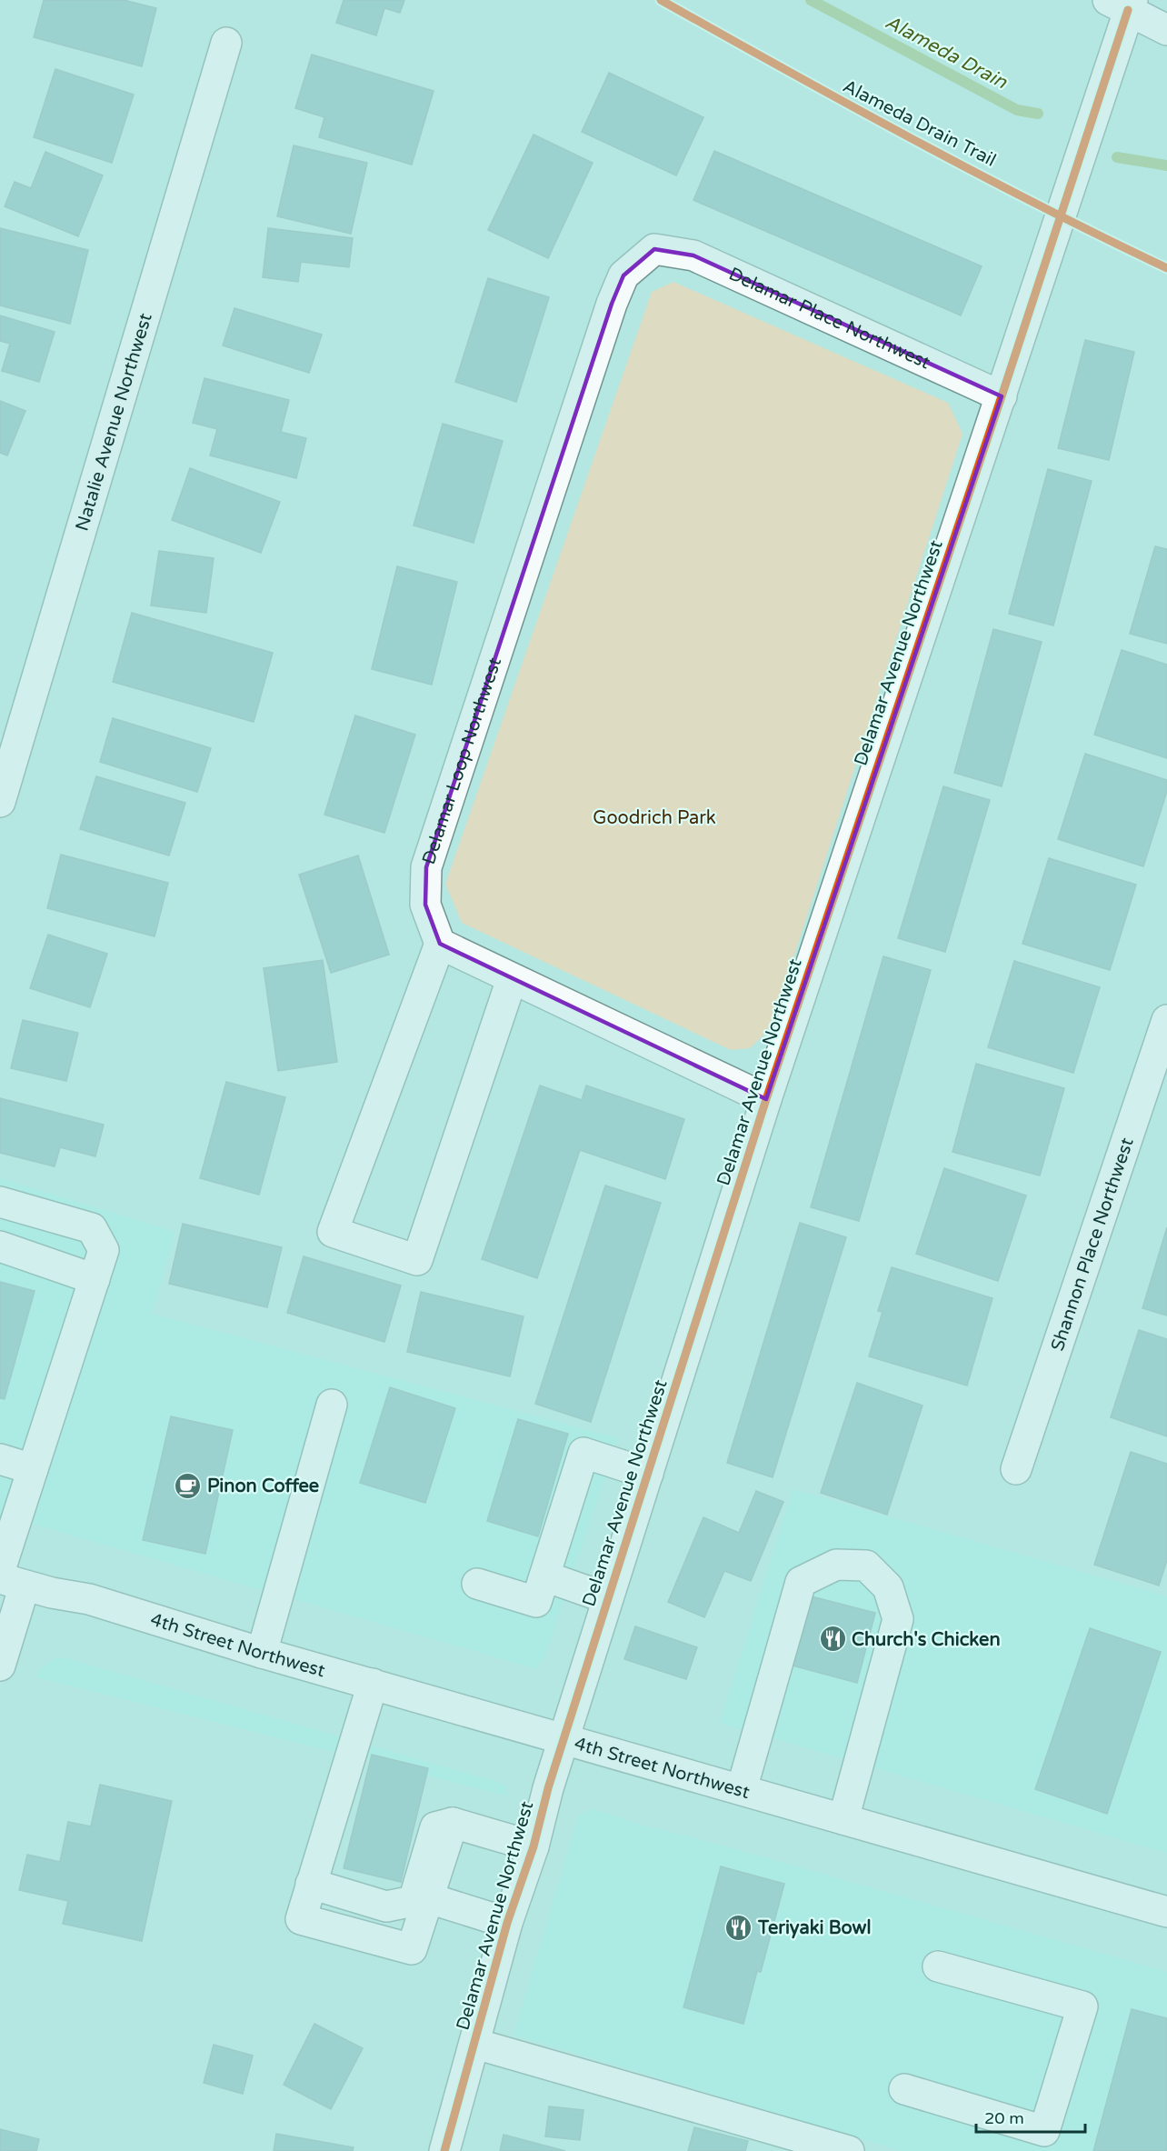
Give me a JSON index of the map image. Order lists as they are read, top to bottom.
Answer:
{
  "streets": {
    "street": [
      "Delamar Place Northwest",
      "Natalie Avenue Northwest",
      "Delamar Avenue Northwest",
      "Delamar Loop Northwest",
      "Shannon Place Northwest",
      "4th Street Northwest"
    ],
    "cycle path": ["Alameda Drain Trail"]
  },
  "crossings": [
    ["Delamar Place Northwest", "Delamar Avenue Northwest"],
    ["Delamar Place Northwest", "Delamar Loop Northwest"],
    ["Delamar Avenue Northwest", "4th Street Northwest"]
  ],
  "water": ["Alameda Drain"],
  "parks": ["Goodrich Park"],
  "places": {
    "cafe": ["Pinon Coffee"],
    "restaurant": ["Church's Chicken", "Teriyaki Bowl"]
  },
  "scale_bar": "20 m"
}
